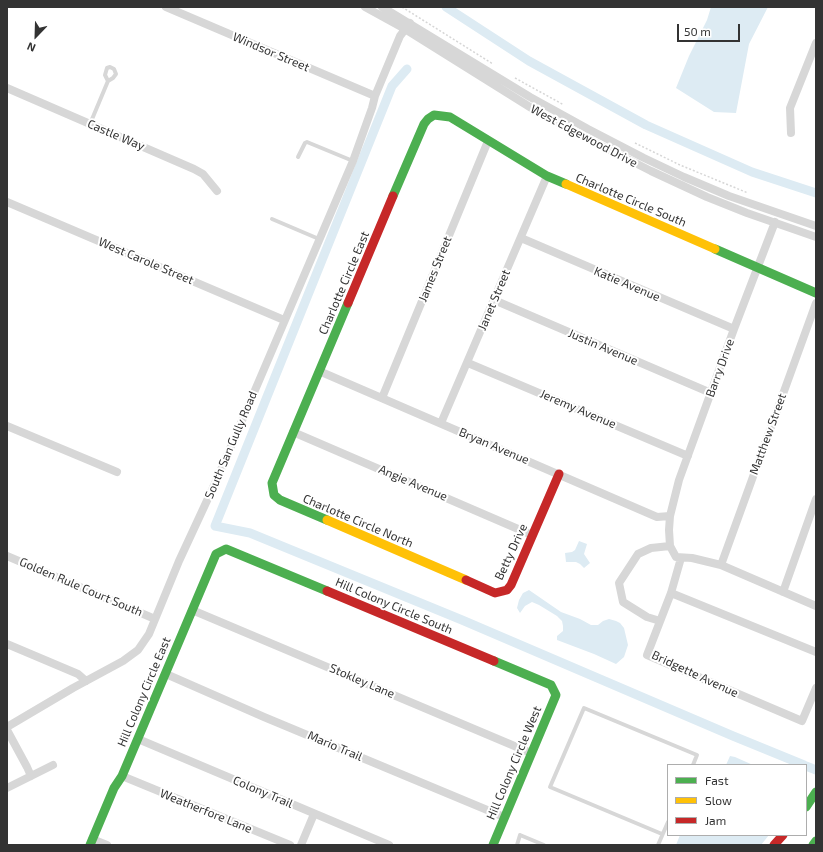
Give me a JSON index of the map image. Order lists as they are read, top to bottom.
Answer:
{
  "streets": {
    "street": [
      "Windsor Street",
      "Castle Way",
      "West Edgewood Drive",
      "Charlotte Circle South",
      "West Carole Street",
      "James Street",
      "Charlotte Circle East",
      "Katie Avenue",
      "Janet Street",
      "Justin Avenue",
      "Barry Drive",
      "Jeremy Avenue",
      "Matthew Street",
      "South San Gully Road",
      "Bryan Avenue",
      "Angie Avenue",
      "Charlotte Circle North",
      "Betty Drive",
      "Golden Rule Court South",
      "Hill Colony Circle South",
      "Bridgette Avenue",
      "Stokley Lane",
      "Hill Colony Circle East",
      "Mario Trail",
      "Hill Colony Circle West",
      "Colony Trail",
      "Weatherfore Lane"
    ]
  },
  "crossings": [
    ["Windsor Street", "South San Gully Road"],
    ["West Edgewood Drive", "Barry Drive"],
    ["West Edgewood Drive", "South San Gully Road"],
    ["Charlotte Circle South", "James Street"],
    ["Charlotte Circle South", "Charlotte Circle East"],
    ["Charlotte Circle South", "Janet Street"],
    ["Charlotte Circle South", "Barry Drive"],
    ["West Carole Street", "South San Gully Road"],
    ["James Street", "Bryan Avenue"],
    ["Charlotte Circle East", "Bryan Avenue"],
    ["Charlotte Circle East", "Angie Avenue"],
    ["Charlotte Circle East", "Charlotte Circle North"],
    ["Katie Avenue", "Janet Street"],
    ["Katie Avenue", "Barry Drive"],
    ["Janet Street", "Justin Avenue"],
    ["Janet Street", "Jeremy Avenue"],
    ["Janet Street", "Bryan Avenue"],
    ["Justin Avenue", "Barry Drive"],
    ["Barry Drive", "Jeremy Avenue"],
    ["Barry Drive", "Bryan Avenue"],
    ["South San Gully Road", "Golden Rule Court South"],
    ["Bryan Avenue", "Betty Drive"],
    ["Angie Avenue", "Betty Drive"],
    ["Charlotte Circle North", "Betty Drive"],
    ["Hill Colony Circle South", "Hill Colony Circle East"],
    ["Hill Colony Circle South", "Hill Colony Circle West"],
    ["Stokley Lane", "Hill Colony Circle East"],
    ["Stokley Lane", "Hill Colony Circle West"],
    ["Hill Colony Circle East", "Mario Trail"],
    ["Hill Colony Circle East", "Colony Trail"],
    ["Hill Colony Circle East", "Weatherfore Lane"],
    ["Mario Trail", "Hill Colony Circle West"]
  ],
  "legend": ["Fast", "Slow", "Jam"],
  "scale_bar": "50 m",
  "north": "bottom left"
}
